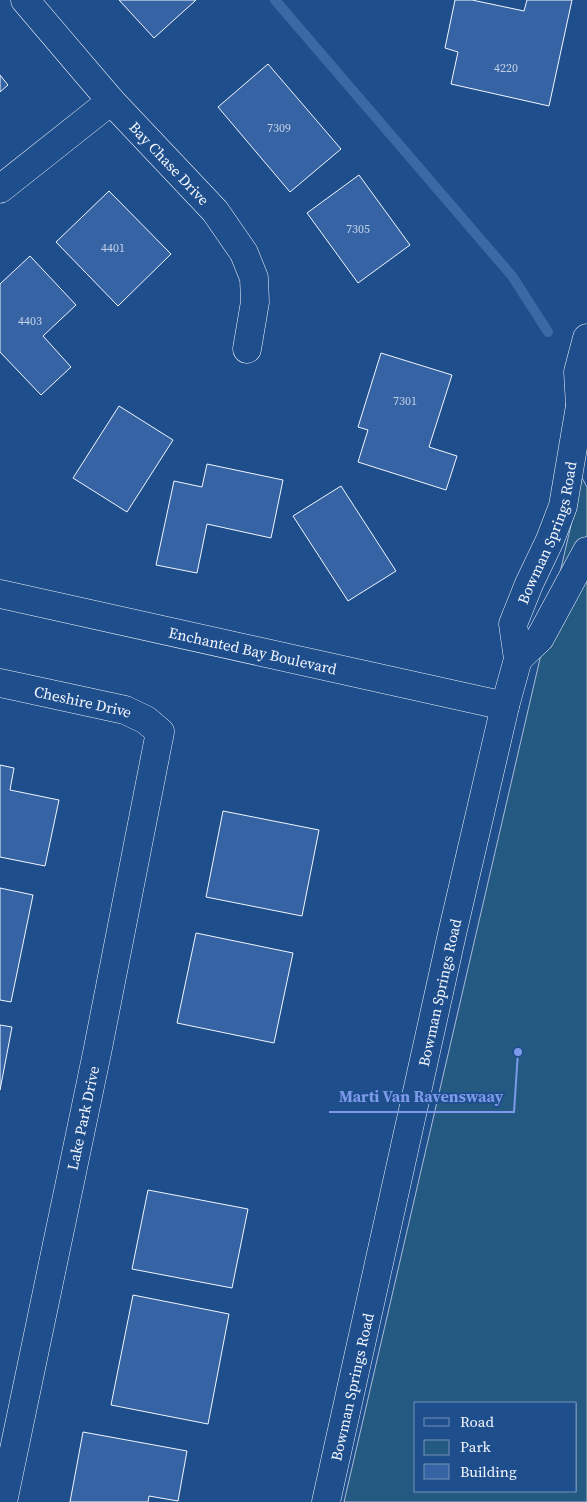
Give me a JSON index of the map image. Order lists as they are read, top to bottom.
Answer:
{
  "streets": {
    "street": [
      "Bay Chase Drive",
      "Bowman Springs Road",
      "Enchanted Bay Boulevard",
      "Cheshire Drive",
      "Lake Park Drive"
    ]
  },
  "crossings": [
    ["Bowman Springs Road", "Enchanted Bay Boulevard"],
    ["Cheshire Drive", "Lake Park Drive"]
  ],
  "places": ["Marti Van Ravenswaay"],
  "house_numbers": [
    "4220",
    "7309",
    "7305",
    "4401",
    "4403",
    "7301"
  ],
  "legend": ["Road", "Park", "Building"]
}
